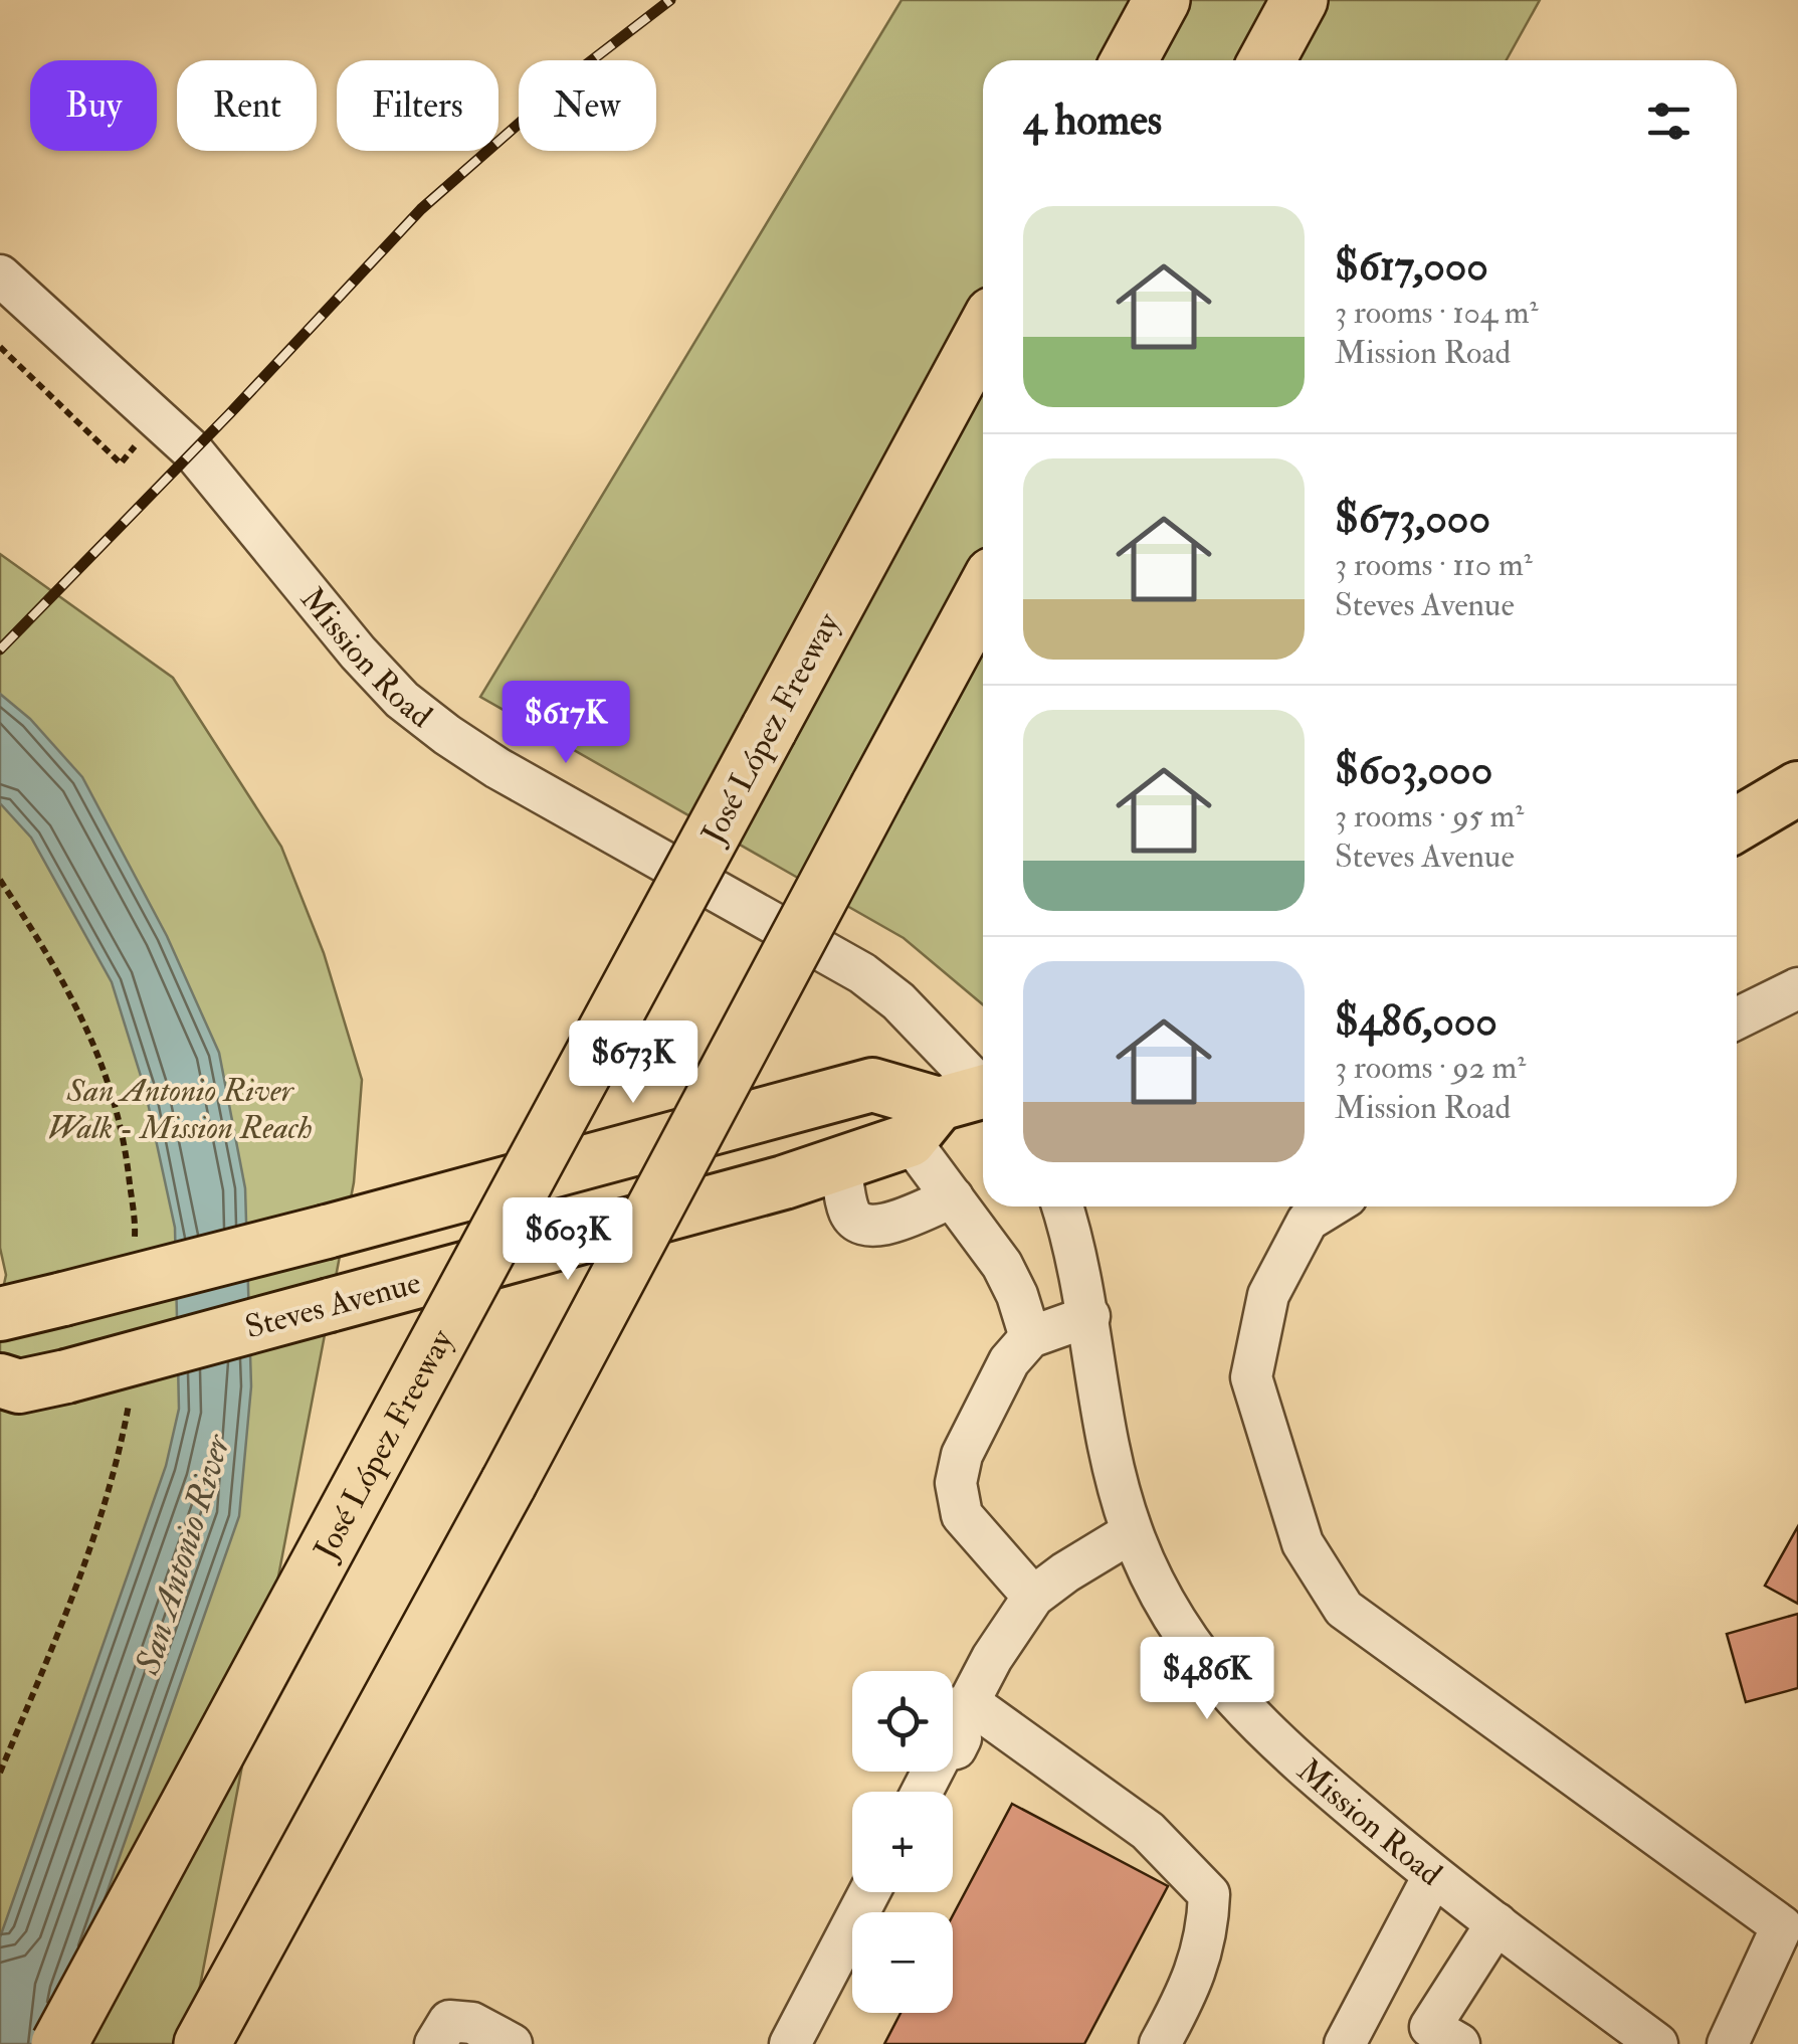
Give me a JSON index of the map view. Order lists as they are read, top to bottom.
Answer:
{
  "streets": {
    "highway": ["José López Freeway"],
    "main road": ["Steves Avenue"],
    "street": ["Mission Road"]
  },
  "crossings": [
    ["Mission Road", "Steves Avenue"]
  ],
  "water": ["San Antonio River"],
  "parks": ["San Antonio River Walk - Mission Reach"],
  "page": {
    "chip": [
      "Buy",
      "Rent",
      "Filters",
      "New"
    ],
    "heading": "4 homes",
    "list": [
      {
        "name": "$617,000",
        "note": "3 rooms · 104 m² · Mission Road"
      },
      {
        "name": "$673,000",
        "note": "3 rooms · 110 m² · Steves Avenue"
      },
      {
        "name": "$603,000",
        "note": "3 rooms · 95 m² · Steves Avenue"
      },
      {
        "name": "$486,000",
        "note": "3 rooms · 92 m² · Mission Road"
      }
    ],
    "price": [
      "$617K",
      "$673K",
      "$603K",
      "$486K"
    ],
    "map_buttons": ["+", "−"]
  }
}
